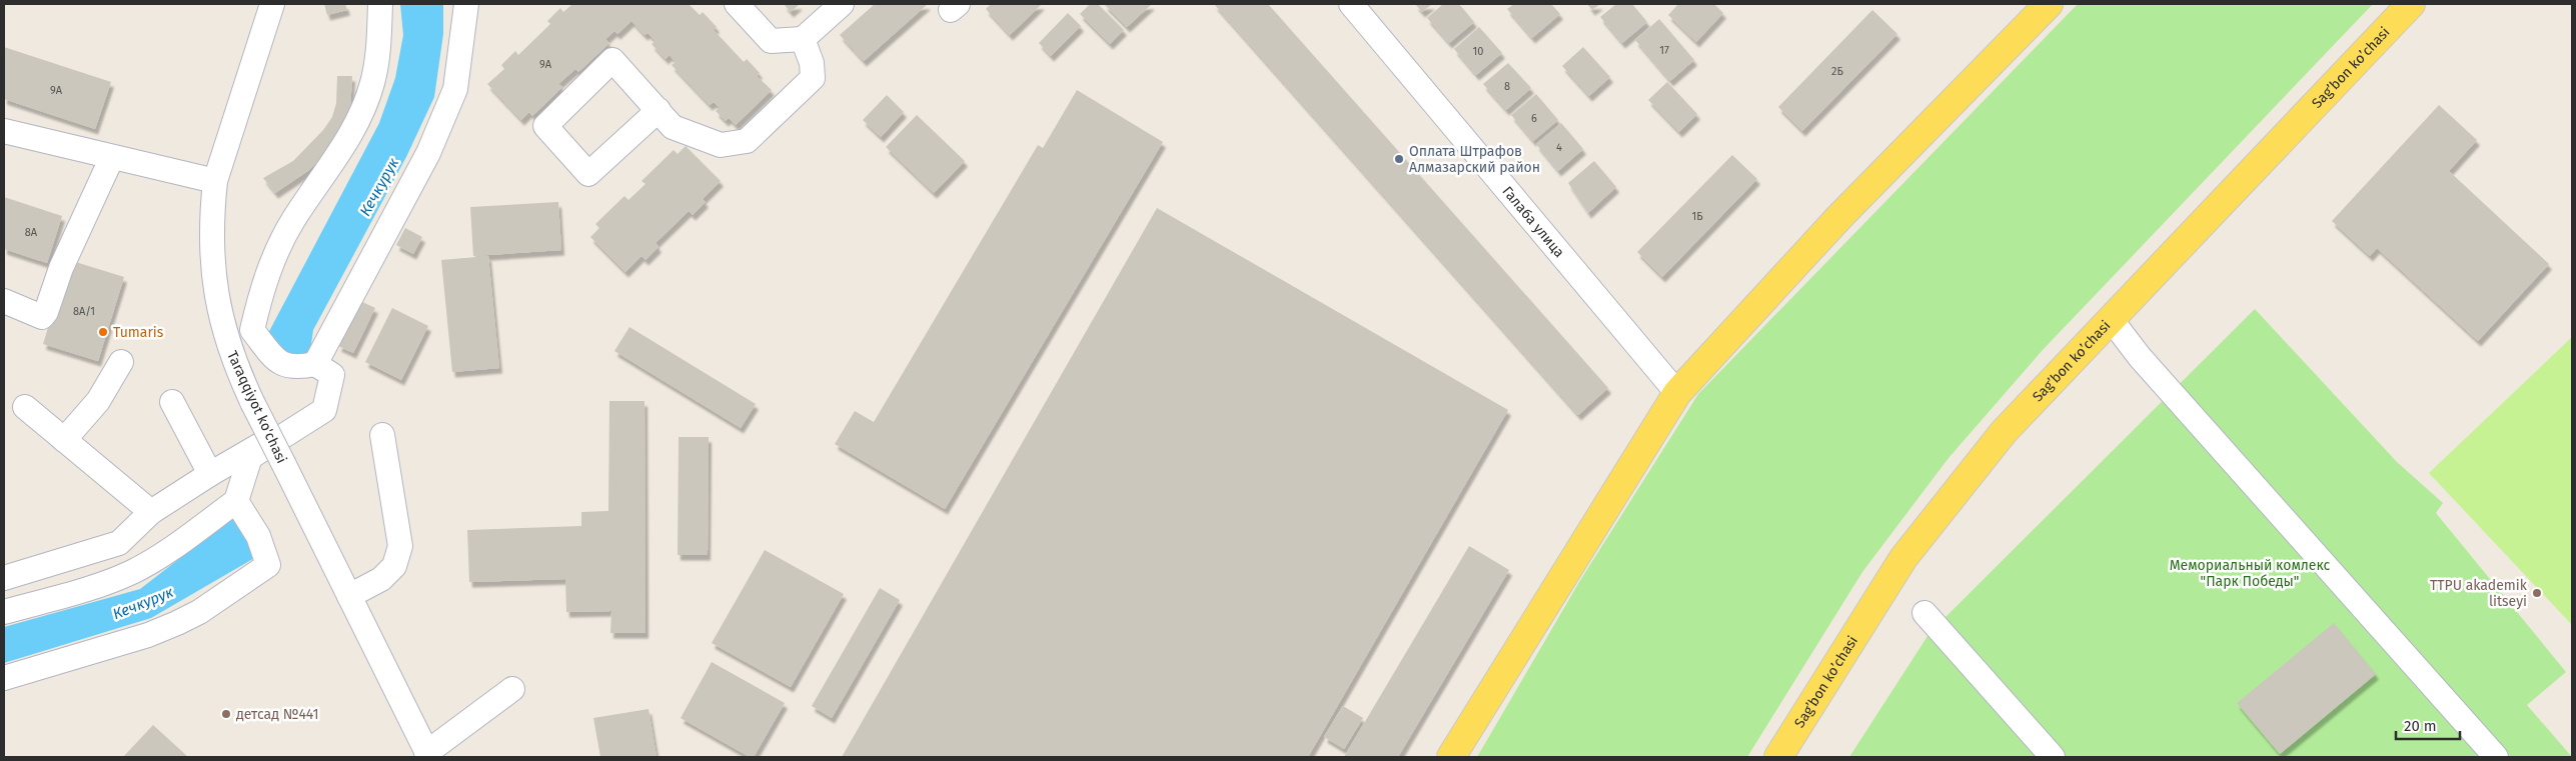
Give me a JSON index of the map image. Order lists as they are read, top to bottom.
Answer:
{
  "streets": {
    "main road": ["Sag’bon ko’chasi"],
    "street": ["Галаба улица", "Taraqqiyot ko'chasi"]
  },
  "water": ["Кечкурук"],
  "parks": ["Мемориальный комлекс \"Парк Победы\""],
  "places": [
    "Оплата Штрафов Aлмазарский район",
    "Tumaris",
    "TTPU akademik litseyi",
    "детсад №441"
  ],
  "house_numbers": [
    "17",
    "10",
    "9A",
    "2Б",
    "8",
    "9A",
    "6",
    "4",
    "1Б",
    "8A",
    "8A/1"
  ],
  "scale_bar": "20 m"
}
